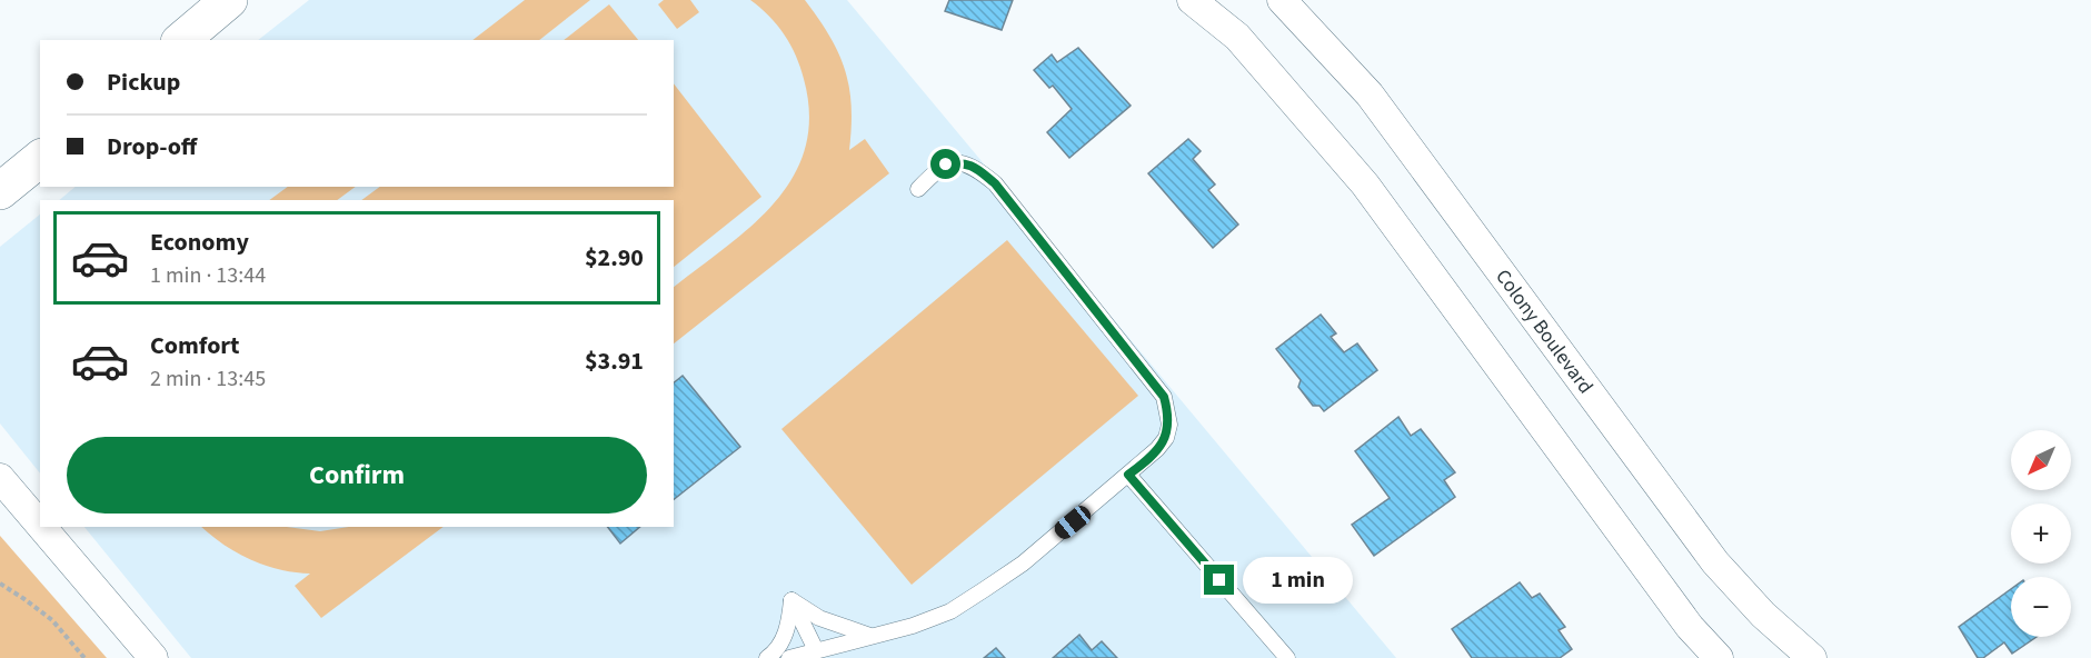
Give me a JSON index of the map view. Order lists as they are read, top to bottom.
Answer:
{
  "streets": {
    "street": ["Colony Boulevard"]
  },
  "north": "bottom left",
  "page": {
    "banner": ["Pickup", "Drop-off"],
    "list": [
      {
        "name": "Economy",
        "note": "1 min · 13:44",
        "value": "$2.90"
      },
      {
        "name": "Comfort",
        "note": "2 min · 13:45",
        "value": "$3.91"
      }
    ],
    "buttons": "Confirm",
    "map_buttons": ["+", "−"],
    "bubble": "1 min"
  }
}
